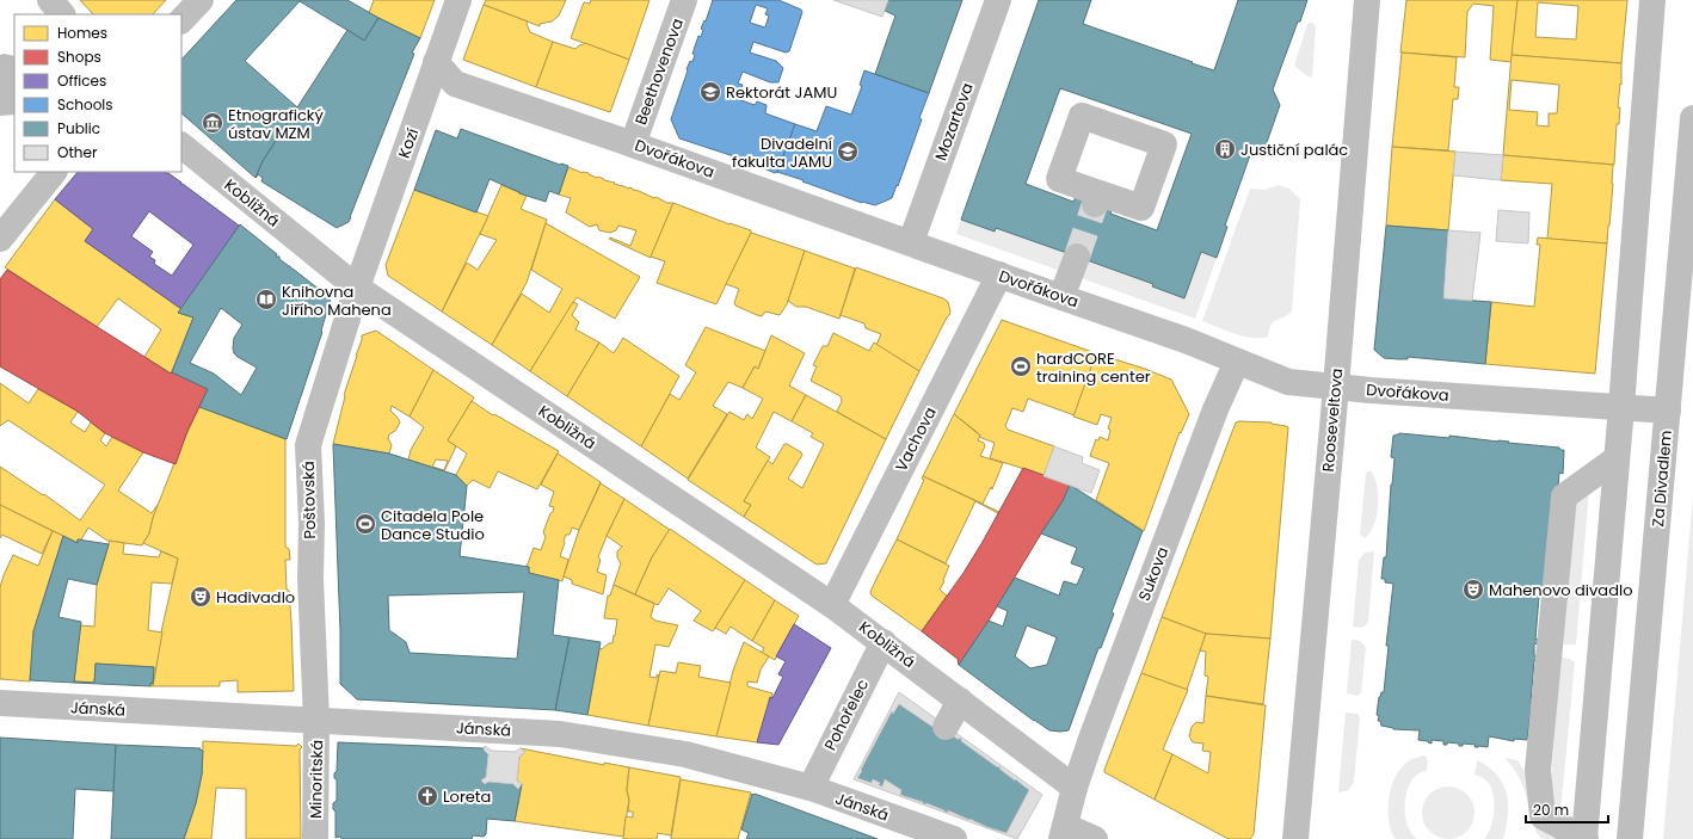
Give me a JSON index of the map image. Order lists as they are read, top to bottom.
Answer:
{
  "streets": {
    "street": [
      "Beethovenova",
      "Mozartova",
      "Kozí",
      "Dvořákova",
      "Kobližná",
      "Rooseveltova",
      "Vachova",
      "Za Divadlem",
      "Poštovská",
      "Sukova",
      "Jánská",
      "Pohořelec",
      "Minoritská"
    ]
  },
  "crossings": [
    ["Beethovenova", "Dvořákova"],
    ["Mozartova", "Dvořákova"],
    ["Kozí", "Dvořákova"],
    ["Kozí", "Kobližná"],
    ["Kozí", "Poštovská"],
    ["Dvořákova", "Rooseveltova"],
    ["Dvořákova", "Vachova"],
    ["Dvořákova", "Za Divadlem"],
    ["Dvořákova", "Sukova"],
    ["Kobližná", "Vachova"],
    ["Kobližná", "Poštovská"],
    ["Kobližná", "Sukova"],
    ["Kobližná", "Pohořelec"],
    ["Poštovská", "Jánská"],
    ["Poštovská", "Minoritská"],
    ["Jánská", "Pohořelec"],
    ["Jánská", "Minoritská"]
  ],
  "places": {
    "school or university": ["Rektorát JAMU", "Divadelní fakulta JAMU"],
    "museum": ["Etnografický ústav MZM"],
    "building": ["Justiční palác"],
    "library": ["Knihovna Jiřího Mahena"],
    "sports": ["hardCORE training center", "Citadela Pole Dance Studio"],
    "theatre": ["Mahenovo divadlo", "Hadivadlo"],
    "church": ["Loreta"]
  },
  "legend": [
    "Homes",
    "Shops",
    "Offices",
    "Schools",
    "Public",
    "Other"
  ],
  "scale_bar": "20 m"
}
